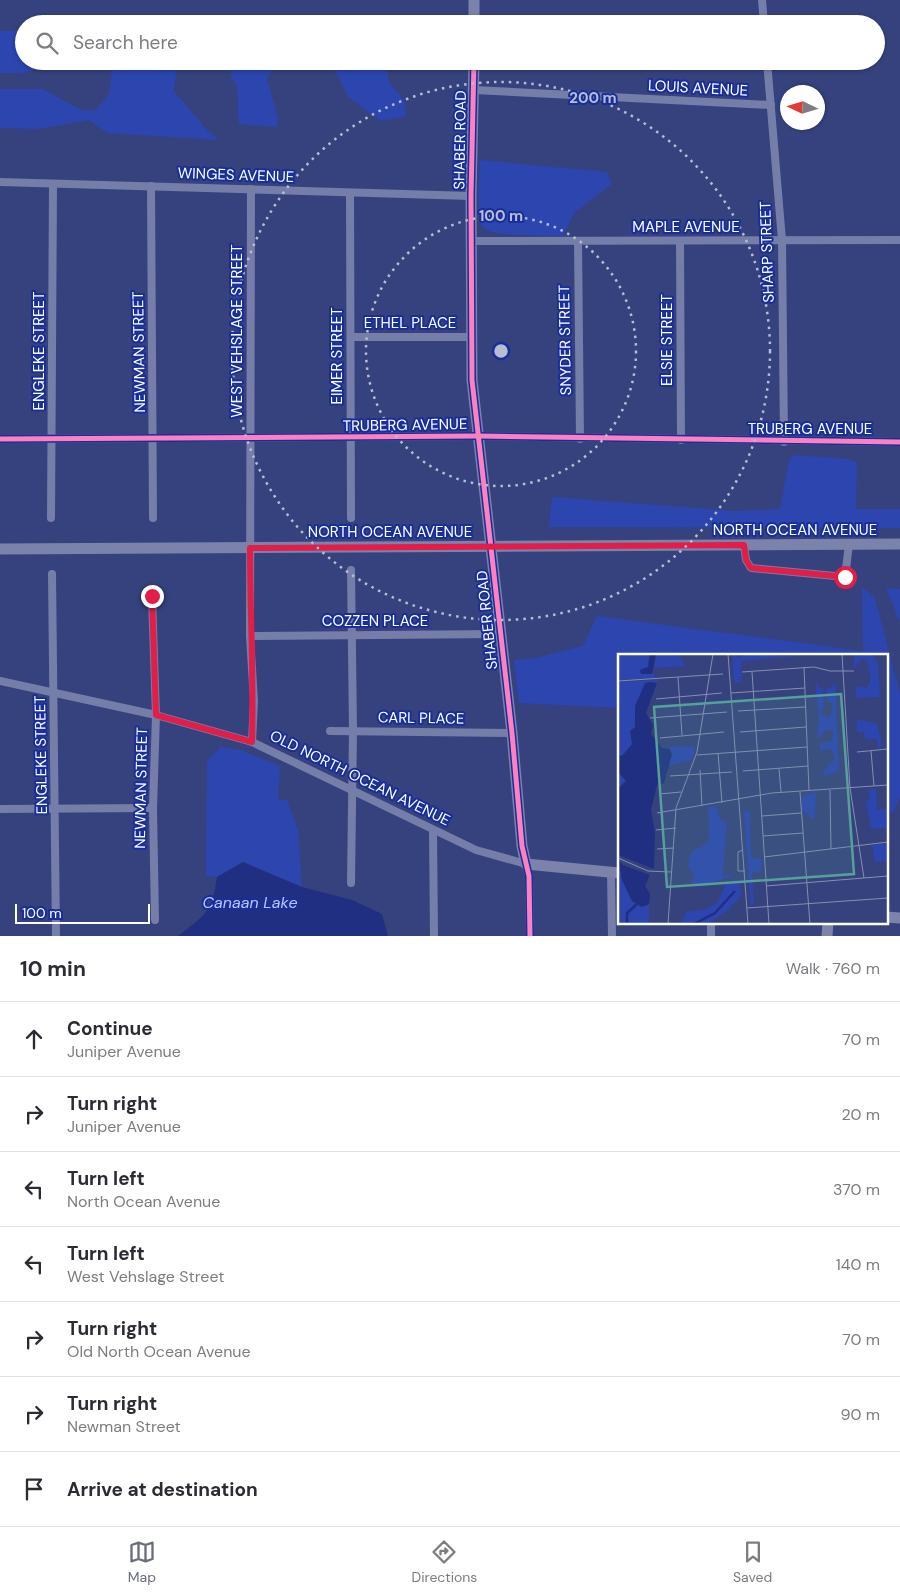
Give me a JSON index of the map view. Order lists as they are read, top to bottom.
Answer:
{
  "streets": {
    "street": [
      "LOUIS AVENUE",
      "SHABER ROAD",
      "WINGES AVENUE",
      "MAPLE AVENUE",
      "SHARP STREET",
      "ETHEL PLACE",
      "WEST VEHSLAGE STREET",
      "SNYDER STREET",
      "ELSIE STREET",
      "ENGLEKE STREET",
      "NEWMAN STREET",
      "EIMER STREET",
      "TRUBERG AVENUE",
      "NORTH OCEAN AVENUE",
      "COZZEN PLACE",
      "CARL PLACE",
      "OLD NORTH OCEAN AVENUE"
    ]
  },
  "crossings": [
    ["LOUIS AVENUE", "SHABER ROAD"],
    ["LOUIS AVENUE", "SHARP STREET"],
    ["SHABER ROAD", "WINGES AVENUE"],
    ["SHABER ROAD", "MAPLE AVENUE"],
    ["SHABER ROAD", "ETHEL PLACE"],
    ["SHABER ROAD", "TRUBERG AVENUE"],
    ["SHABER ROAD", "NORTH OCEAN AVENUE"],
    ["SHABER ROAD", "COZZEN PLACE"],
    ["SHABER ROAD", "CARL PLACE"],
    ["SHABER ROAD", "OLD NORTH OCEAN AVENUE"],
    ["WINGES AVENUE", "WEST VEHSLAGE STREET"],
    ["WINGES AVENUE", "ENGLEKE STREET"],
    ["WINGES AVENUE", "NEWMAN STREET"],
    ["WINGES AVENUE", "EIMER STREET"],
    ["MAPLE AVENUE", "SHARP STREET"],
    ["MAPLE AVENUE", "SNYDER STREET"],
    ["MAPLE AVENUE", "ELSIE STREET"],
    ["SHARP STREET", "TRUBERG AVENUE"],
    ["ETHEL PLACE", "EIMER STREET"],
    ["WEST VEHSLAGE STREET", "TRUBERG AVENUE"],
    ["WEST VEHSLAGE STREET", "NORTH OCEAN AVENUE"],
    ["WEST VEHSLAGE STREET", "COZZEN PLACE"],
    ["WEST VEHSLAGE STREET", "OLD NORTH OCEAN AVENUE"],
    ["SNYDER STREET", "TRUBERG AVENUE"],
    ["ELSIE STREET", "TRUBERG AVENUE"],
    ["ENGLEKE STREET", "TRUBERG AVENUE"],
    ["ENGLEKE STREET", "OLD NORTH OCEAN AVENUE"],
    ["NEWMAN STREET", "TRUBERG AVENUE"],
    ["NEWMAN STREET", "OLD NORTH OCEAN AVENUE"],
    ["EIMER STREET", "TRUBERG AVENUE"]
  ],
  "water": ["Canaan Lake"],
  "scale_bar": "100 m",
  "north": "left",
  "page": {
    "search": "Search here",
    "scale": "100 m",
    "heading": ["10 min", "Walk · 760 m"],
    "list": [
      ["Continue", "Juniper Avenue", "70 m"],
      ["Turn right", "Juniper Avenue", "20 m"],
      ["Turn left", "North Ocean Avenue", "370 m"],
      ["Turn left", "West Vehslage Street", "140 m"],
      ["Turn right", "Old North Ocean Avenue", "70 m"],
      ["Turn right", "Newman Street", "90 m"],
      "Arrive at destination"
    ],
    "nav": ["Map", "Directions", "Saved"]
  },
  "rings": ["200 m", "100 m"]
}
